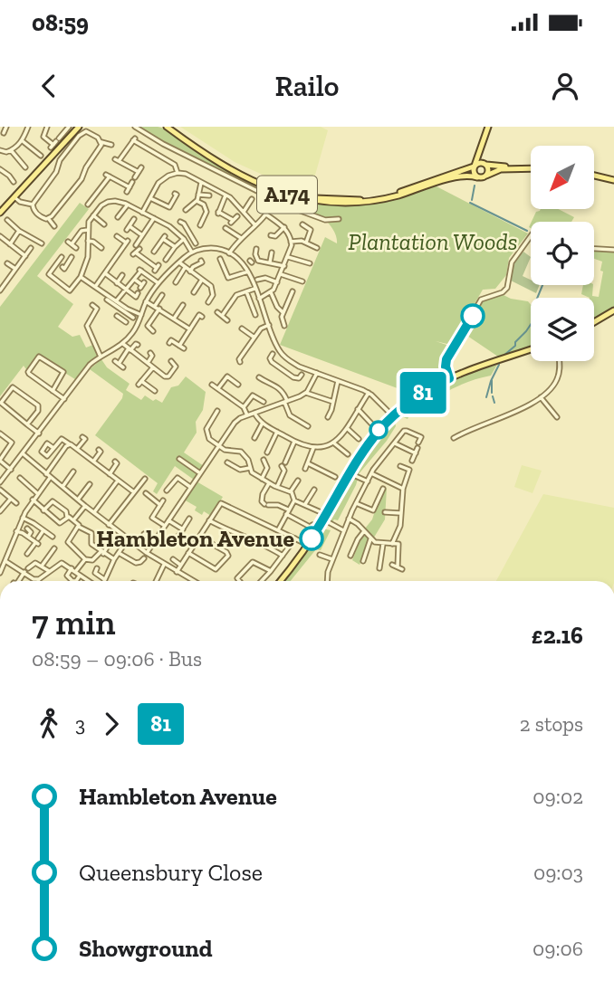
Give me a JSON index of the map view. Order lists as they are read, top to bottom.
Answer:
{
  "streets": {
    "main road": ["A174"]
  },
  "parks": ["Plantation Woods"],
  "places": ["Hambleton Avenue"],
  "lines": ["bus line 81"],
  "north": "bottom left",
  "page": {
    "status": "08:59",
    "header": "Railo",
    "on_map": "81",
    "heading": ["7 min", "08:59 – 09:06 · Bus", "£2.16"],
    "legs": ["3", "81", "2 stops"],
    "list": [
      {
        "name": "Hambleton Avenue",
        "value": "09:02"
      },
      {
        "name": "Queensbury Close",
        "value": "09:03"
      },
      {
        "name": "Showground",
        "value": "09:06"
      }
    ]
  }
}
